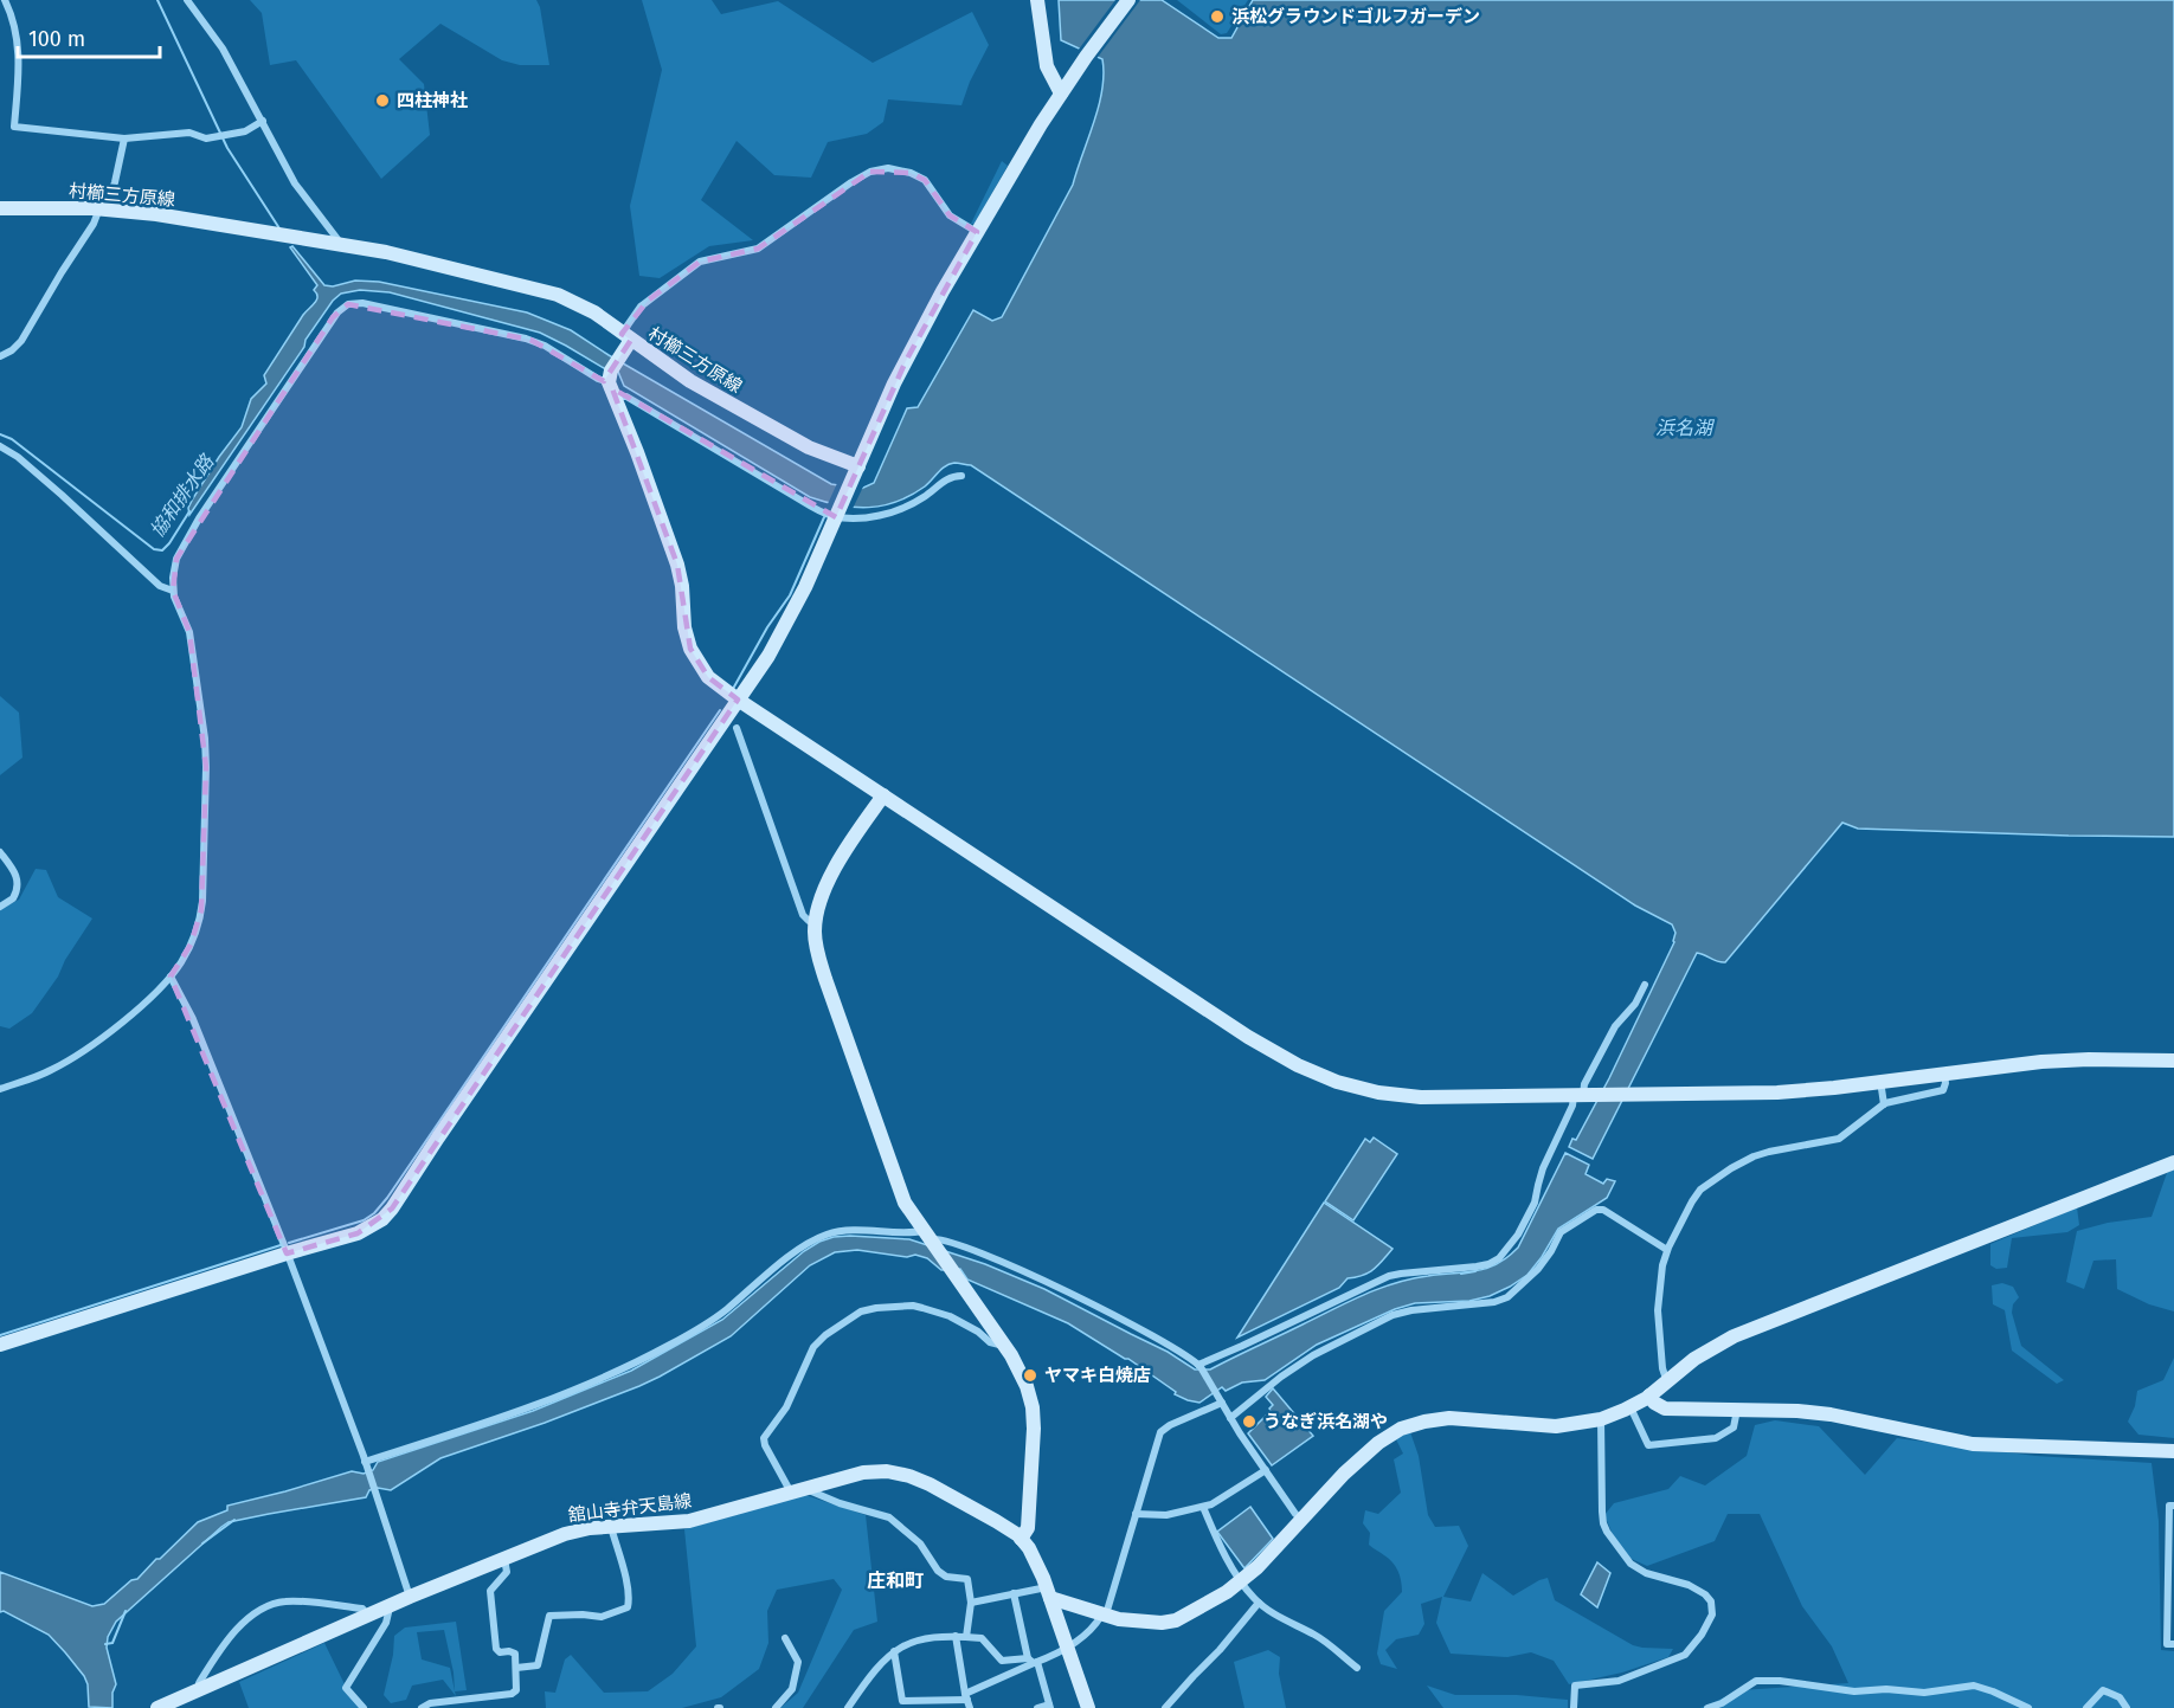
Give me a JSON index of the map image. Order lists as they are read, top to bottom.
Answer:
{
  "streets": {
    "street": ["村櫛三方原線", "舘山寺弁天島線"]
  },
  "districts": ["庄和町"],
  "water": ["浜名湖", "協和排水路"],
  "places": [
    "浜松グラウンドゴルフガーデン",
    "四柱神社",
    "ヤマキ白焼店",
    "うなぎ浜名湖や"
  ],
  "scale_bar": "100 m"
}
